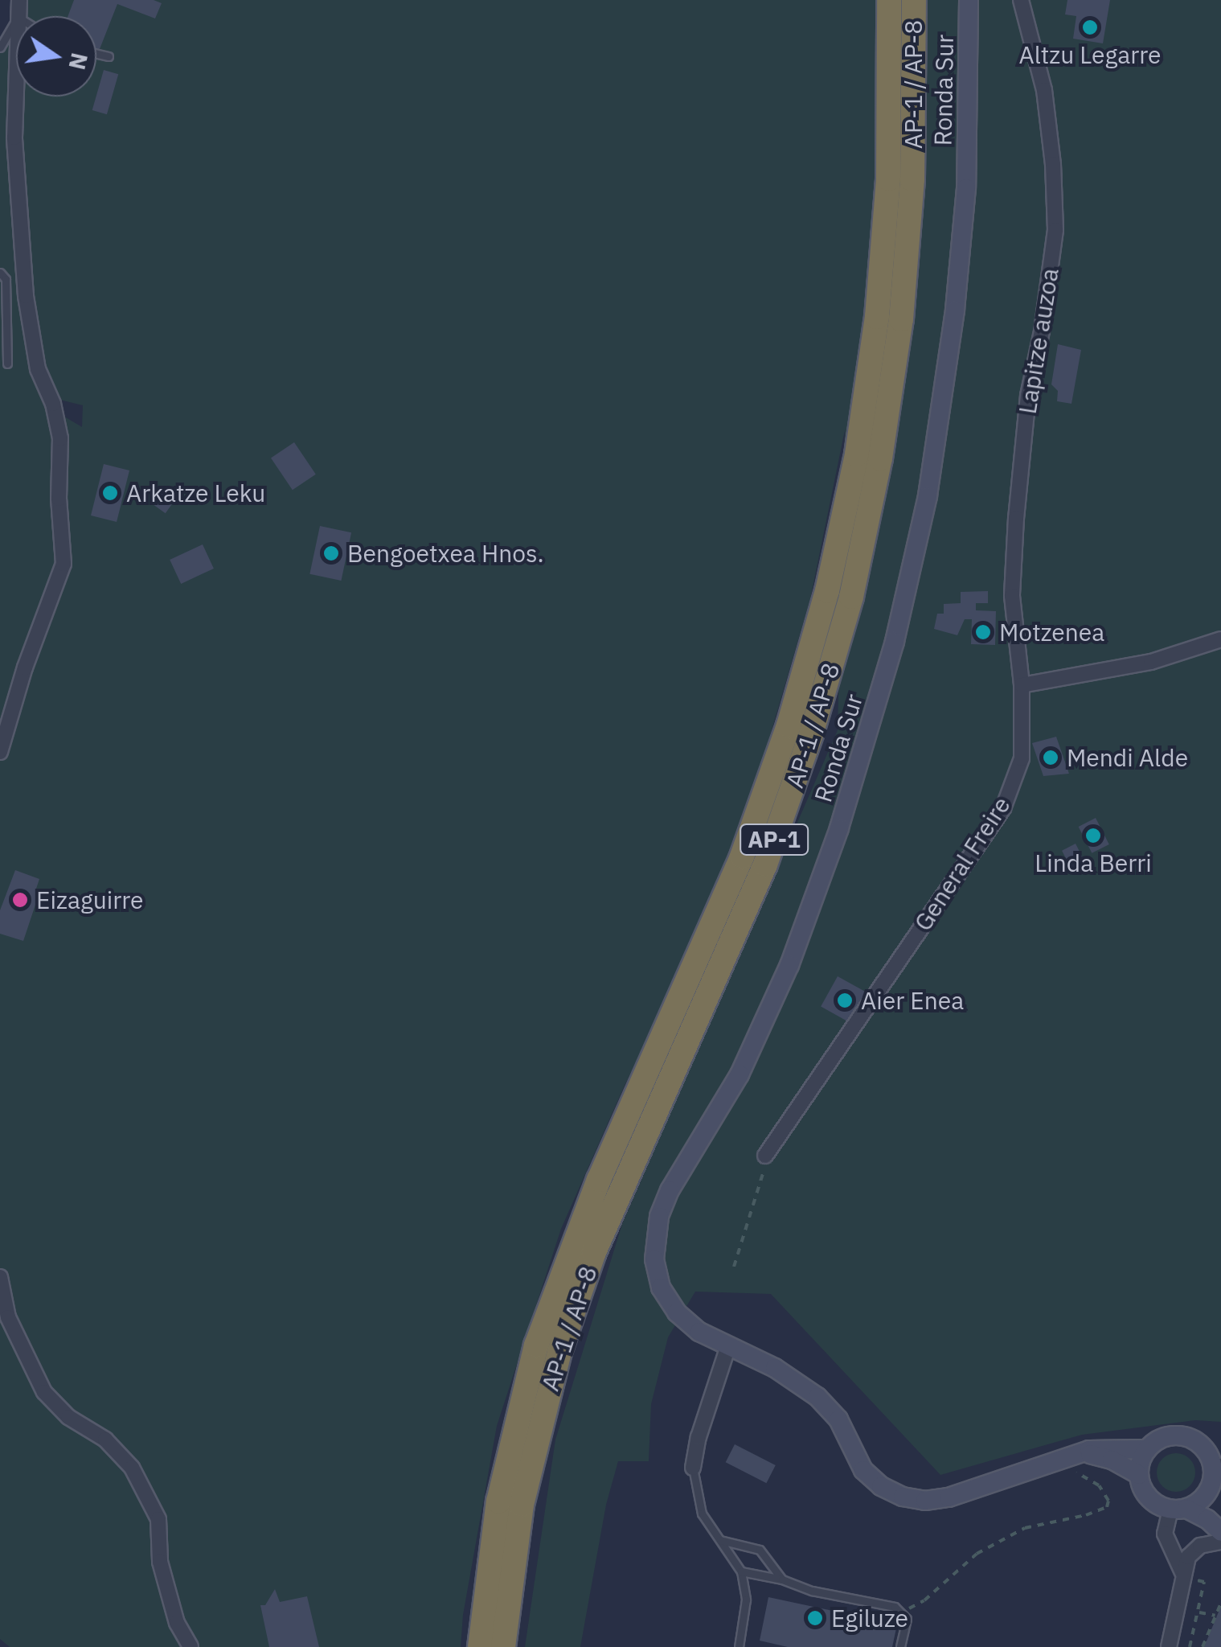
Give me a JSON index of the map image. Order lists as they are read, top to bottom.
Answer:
{
  "streets": {
    "highway": ["AP-1 / AP-8", "AP-1"],
    "main road": ["Ronda Sur"],
    "street": ["Lapitze auzoa", "General Freire"]
  },
  "crossings": [
    ["Lapitze auzoa", "General Freire"]
  ],
  "places": [
    "Altzu Legarre",
    "Arkatze Leku",
    "Bengoetxea Hnos.",
    "Motzenea",
    "Mendi Alde",
    "Linda Berri",
    "Eizaguirre",
    "Aier Enea",
    "Egiluze"
  ],
  "north": "right"
}
